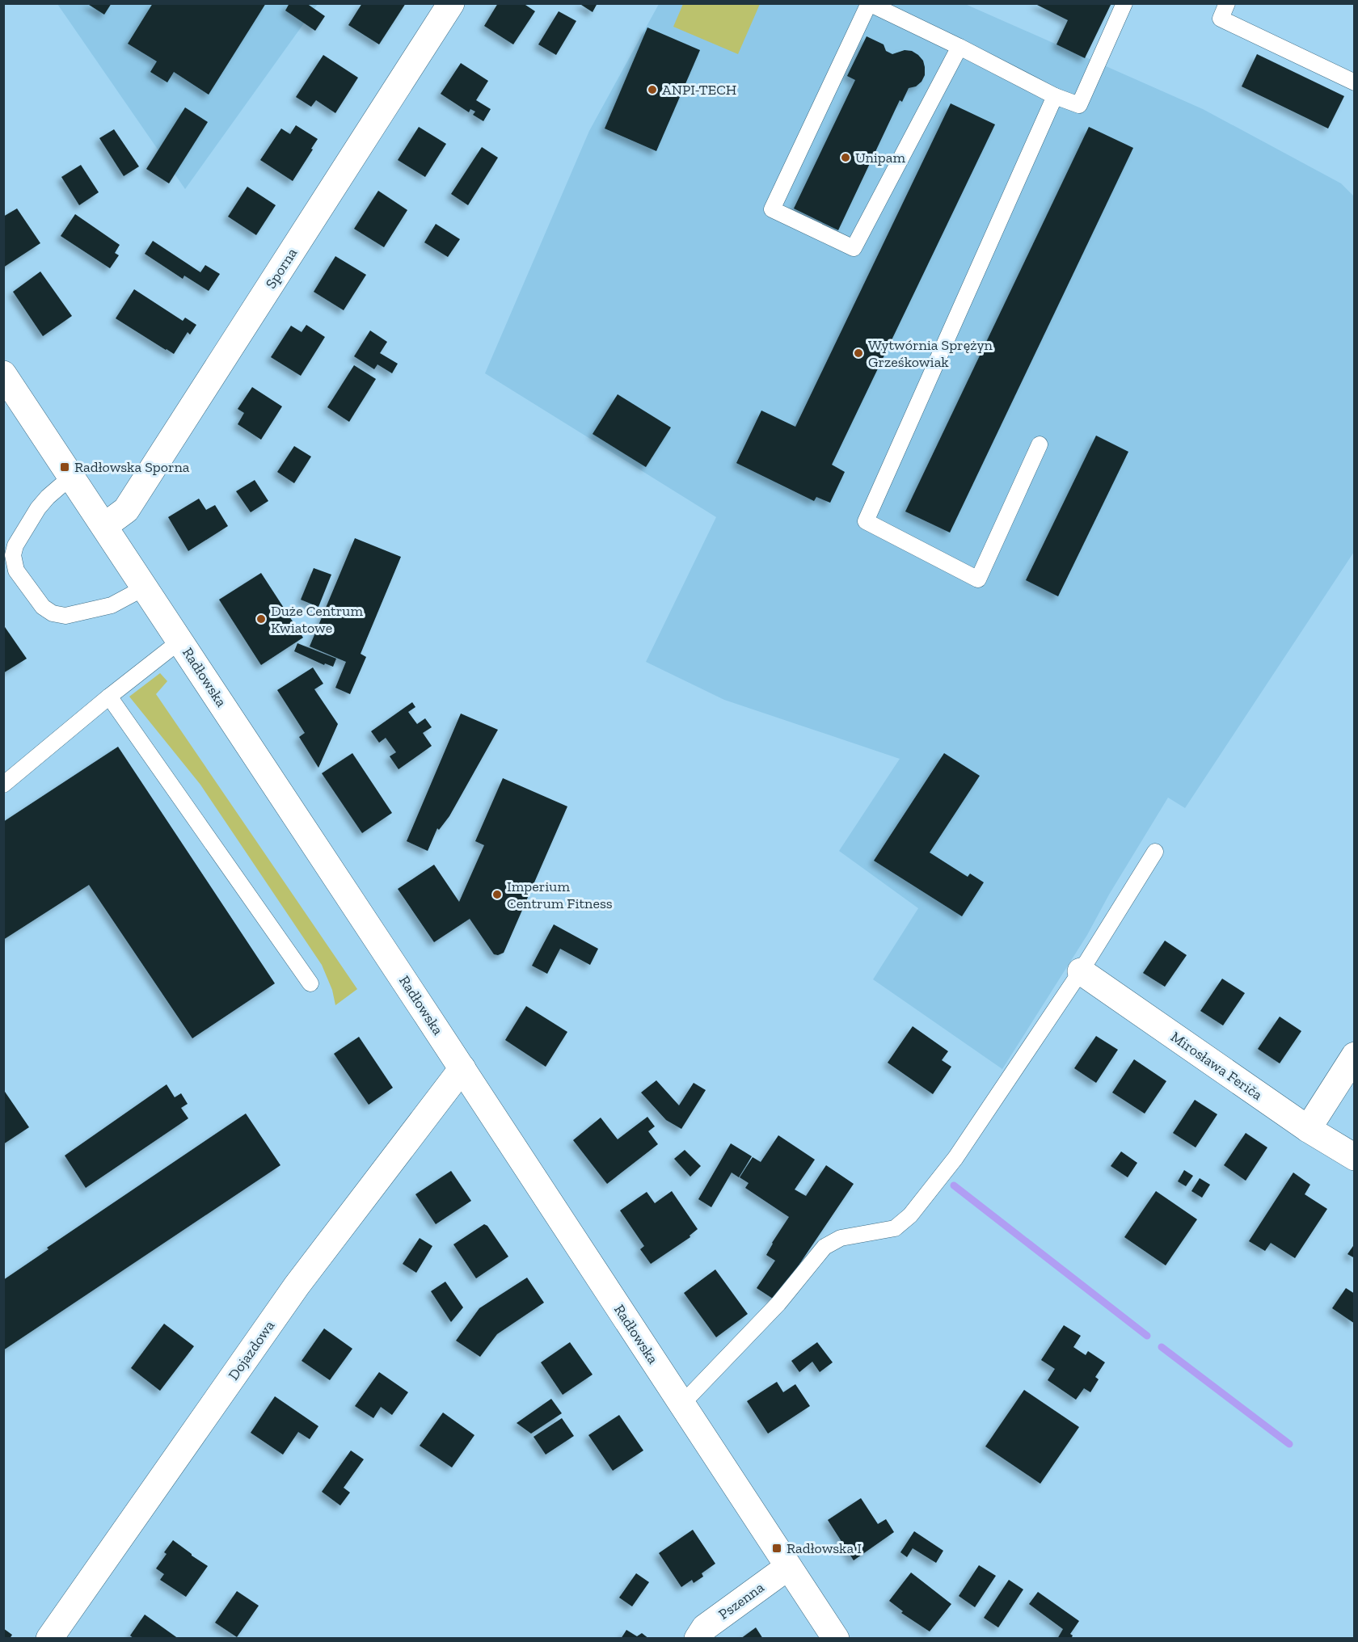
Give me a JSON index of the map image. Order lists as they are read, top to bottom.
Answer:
{
  "streets": {
    "street": [
      "Sporna",
      "Radłowska",
      "Mirosława Feriča",
      "Dojazdowa",
      "Pszenna"
    ]
  },
  "crossings": [
    ["Sporna", "Radłowska"],
    ["Radłowska", "Dojazdowa"],
    ["Radłowska", "Pszenna"]
  ],
  "places": {
    "other": [
      "ANPI-TECH",
      "Unipam",
      "Wytwórnia Sprężyn Grześkowiak",
      "Duże Centrum Kwiatowe",
      "Imperium Centrum Fitness"
    ],
    "transit": ["Radłowska Sporna", "Radłowska I"]
  }
}
